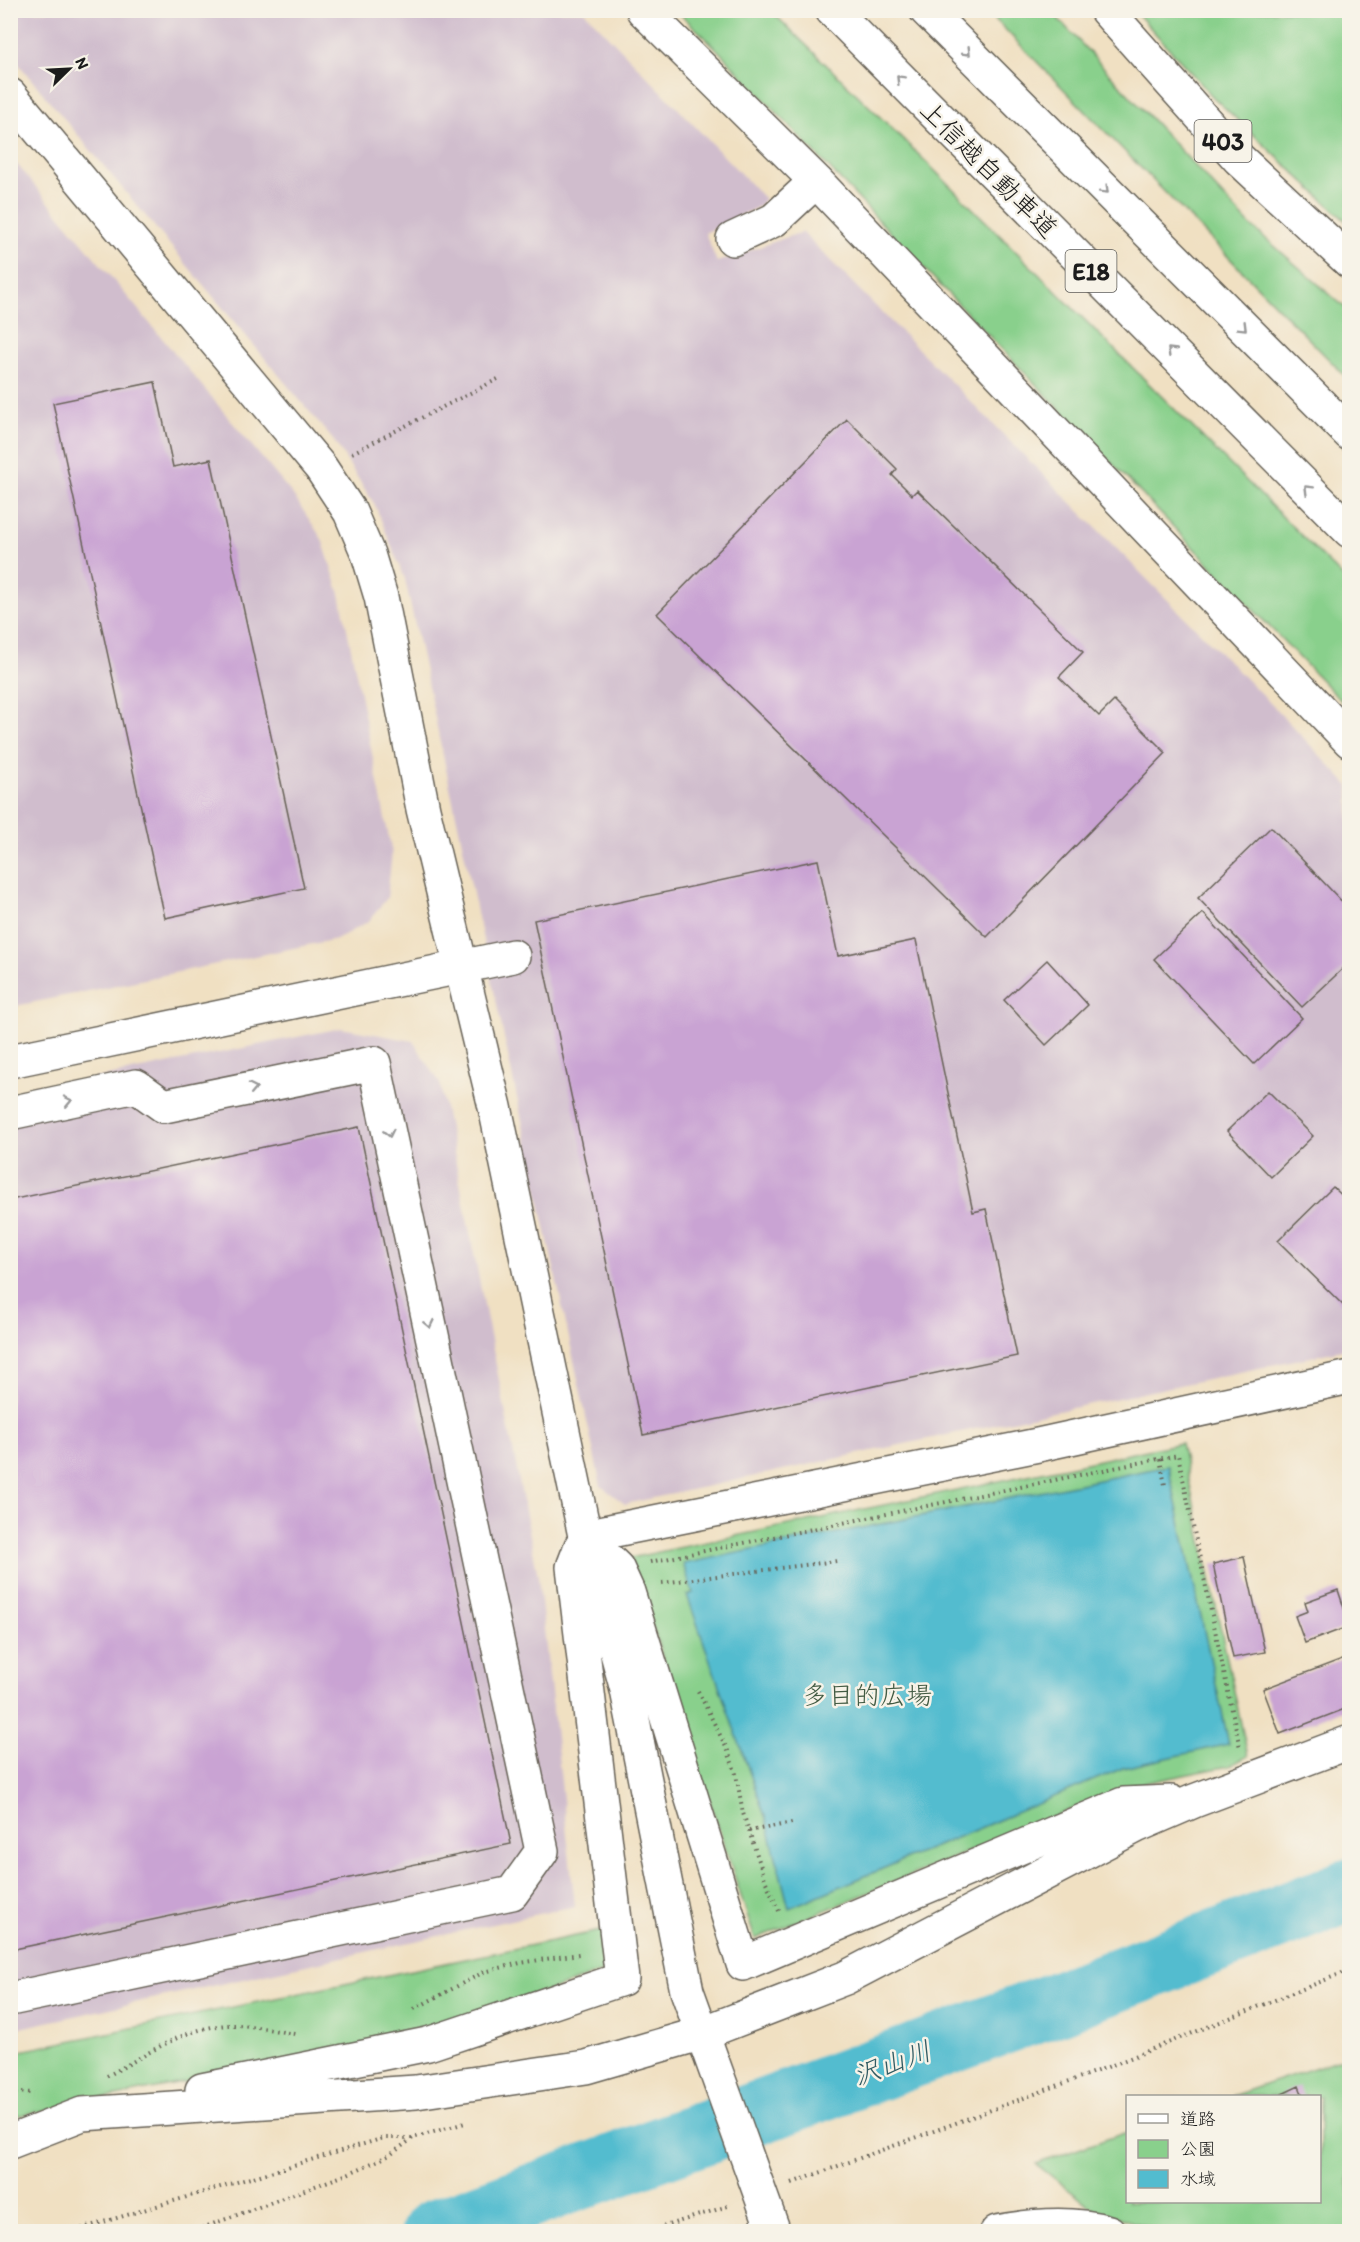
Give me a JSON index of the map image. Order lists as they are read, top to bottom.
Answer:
{
  "streets": {
    "main road": ["403", "上信越自動車道", "E18"]
  },
  "water": ["沢山川"],
  "parks": ["多目的広場"],
  "legend": ["道路", "公園", "水域"],
  "north": "top right"
}
